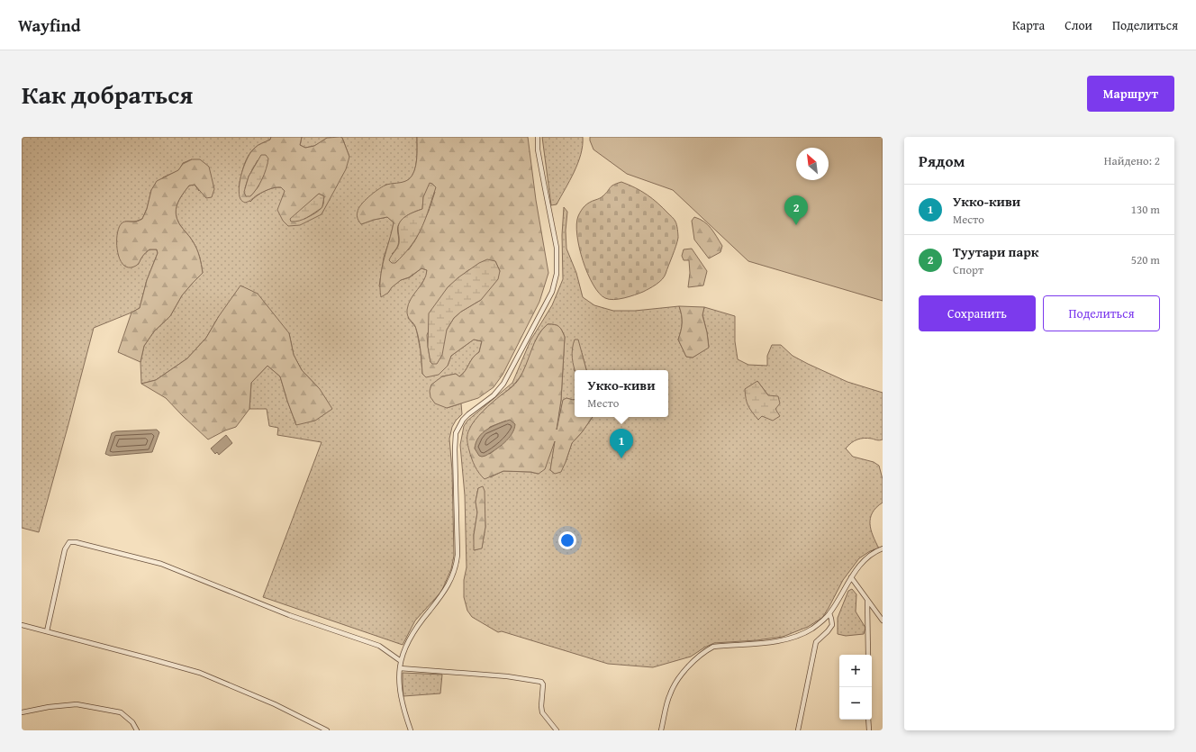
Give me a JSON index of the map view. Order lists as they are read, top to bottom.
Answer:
{
  "north": "top left",
  "page": {
    "header": "Wayfind",
    "nav": ["Карта", "Слои", "Поделиться"],
    "title": "Как добраться",
    "buttons": [
      "Маршрут",
      ["Сохранить", "Поделиться"]
    ],
    "heading": ["Рядом", "Найдено: 2"],
    "list": [
      {
        "mark": "1",
        "name": "Укко-киви",
        "note": "Место",
        "value": "130 m"
      },
      {
        "mark": "2",
        "name": "Туутари парк",
        "note": "Спорт",
        "value": "520 m"
      }
    ],
    "pins": ["2", "1"],
    "popup": ["Укко-киви", "Место"],
    "map_buttons": ["+", "−"]
  }
}
